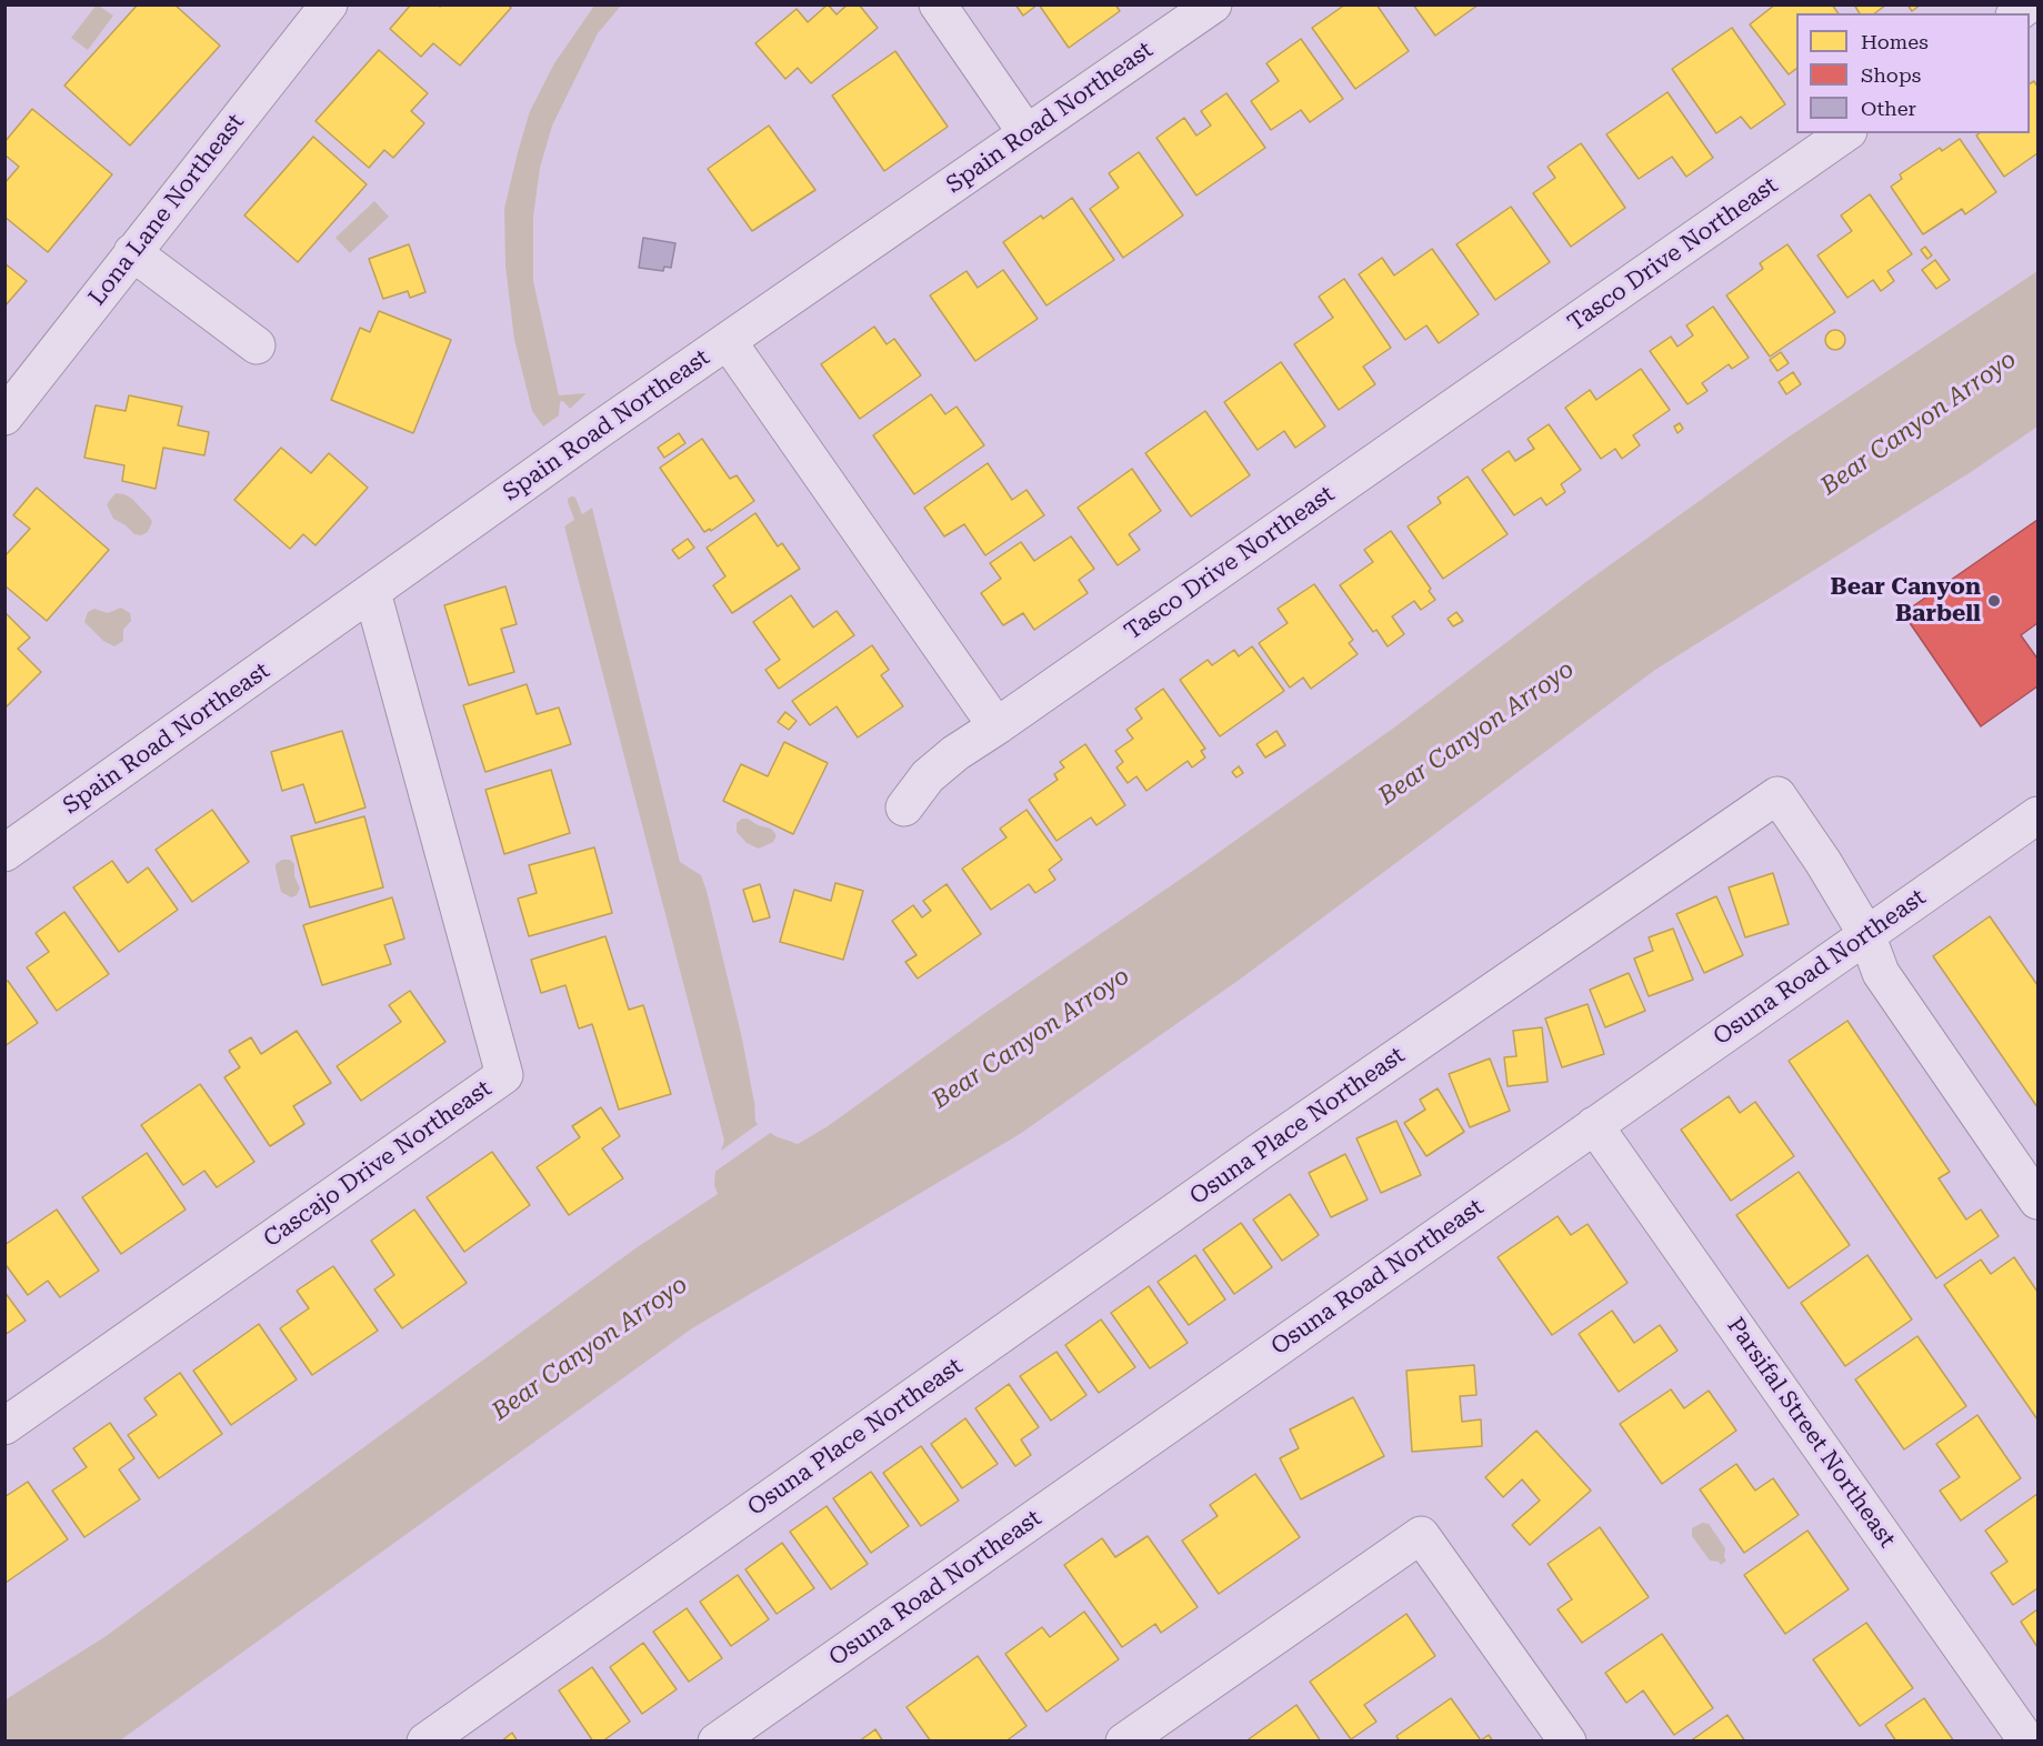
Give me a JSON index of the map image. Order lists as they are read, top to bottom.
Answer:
{
  "streets": {
    "street": [
      "Spain Road Northeast",
      "Lona Lane Northeast",
      "Tasco Drive Northeast",
      "Osuna Road Northeast",
      "Osuna Place Northeast",
      "Cascajo Drive Northeast",
      "Parsifal Street Northeast"
    ]
  },
  "crossings": [
    ["Spain Road Northeast", "Cascajo Drive Northeast"],
    ["Osuna Road Northeast", "Osuna Place Northeast"],
    ["Osuna Road Northeast", "Parsifal Street Northeast"]
  ],
  "water": ["Bear Canyon Arroyo"],
  "places": ["Bear Canyon Barbell"],
  "legend": ["Homes", "Shops", "Other"]
}
